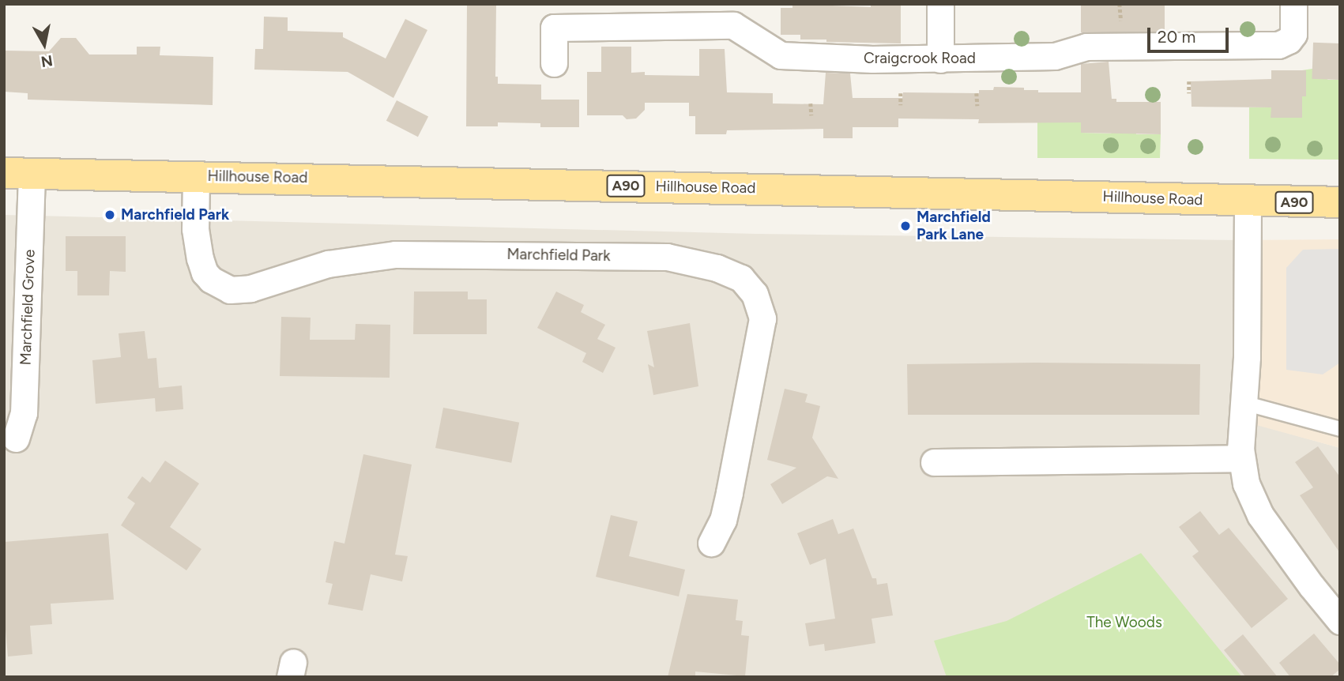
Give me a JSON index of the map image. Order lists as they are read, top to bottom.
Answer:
{
  "streets": {
    "main road": ["Hillhouse Road", "A90"],
    "street": ["Craigcrook Road", "Marchfield Park", "Marchfield Grove"]
  },
  "crossings": [
    ["Hillhouse Road", "Marchfield Park"],
    ["Hillhouse Road", "Marchfield Grove"]
  ],
  "parks": ["The Woods"],
  "places": ["Marchfield Park", "Marchfield Park Lane"],
  "scale_bar": "20 m",
  "north": "bottom"
}
